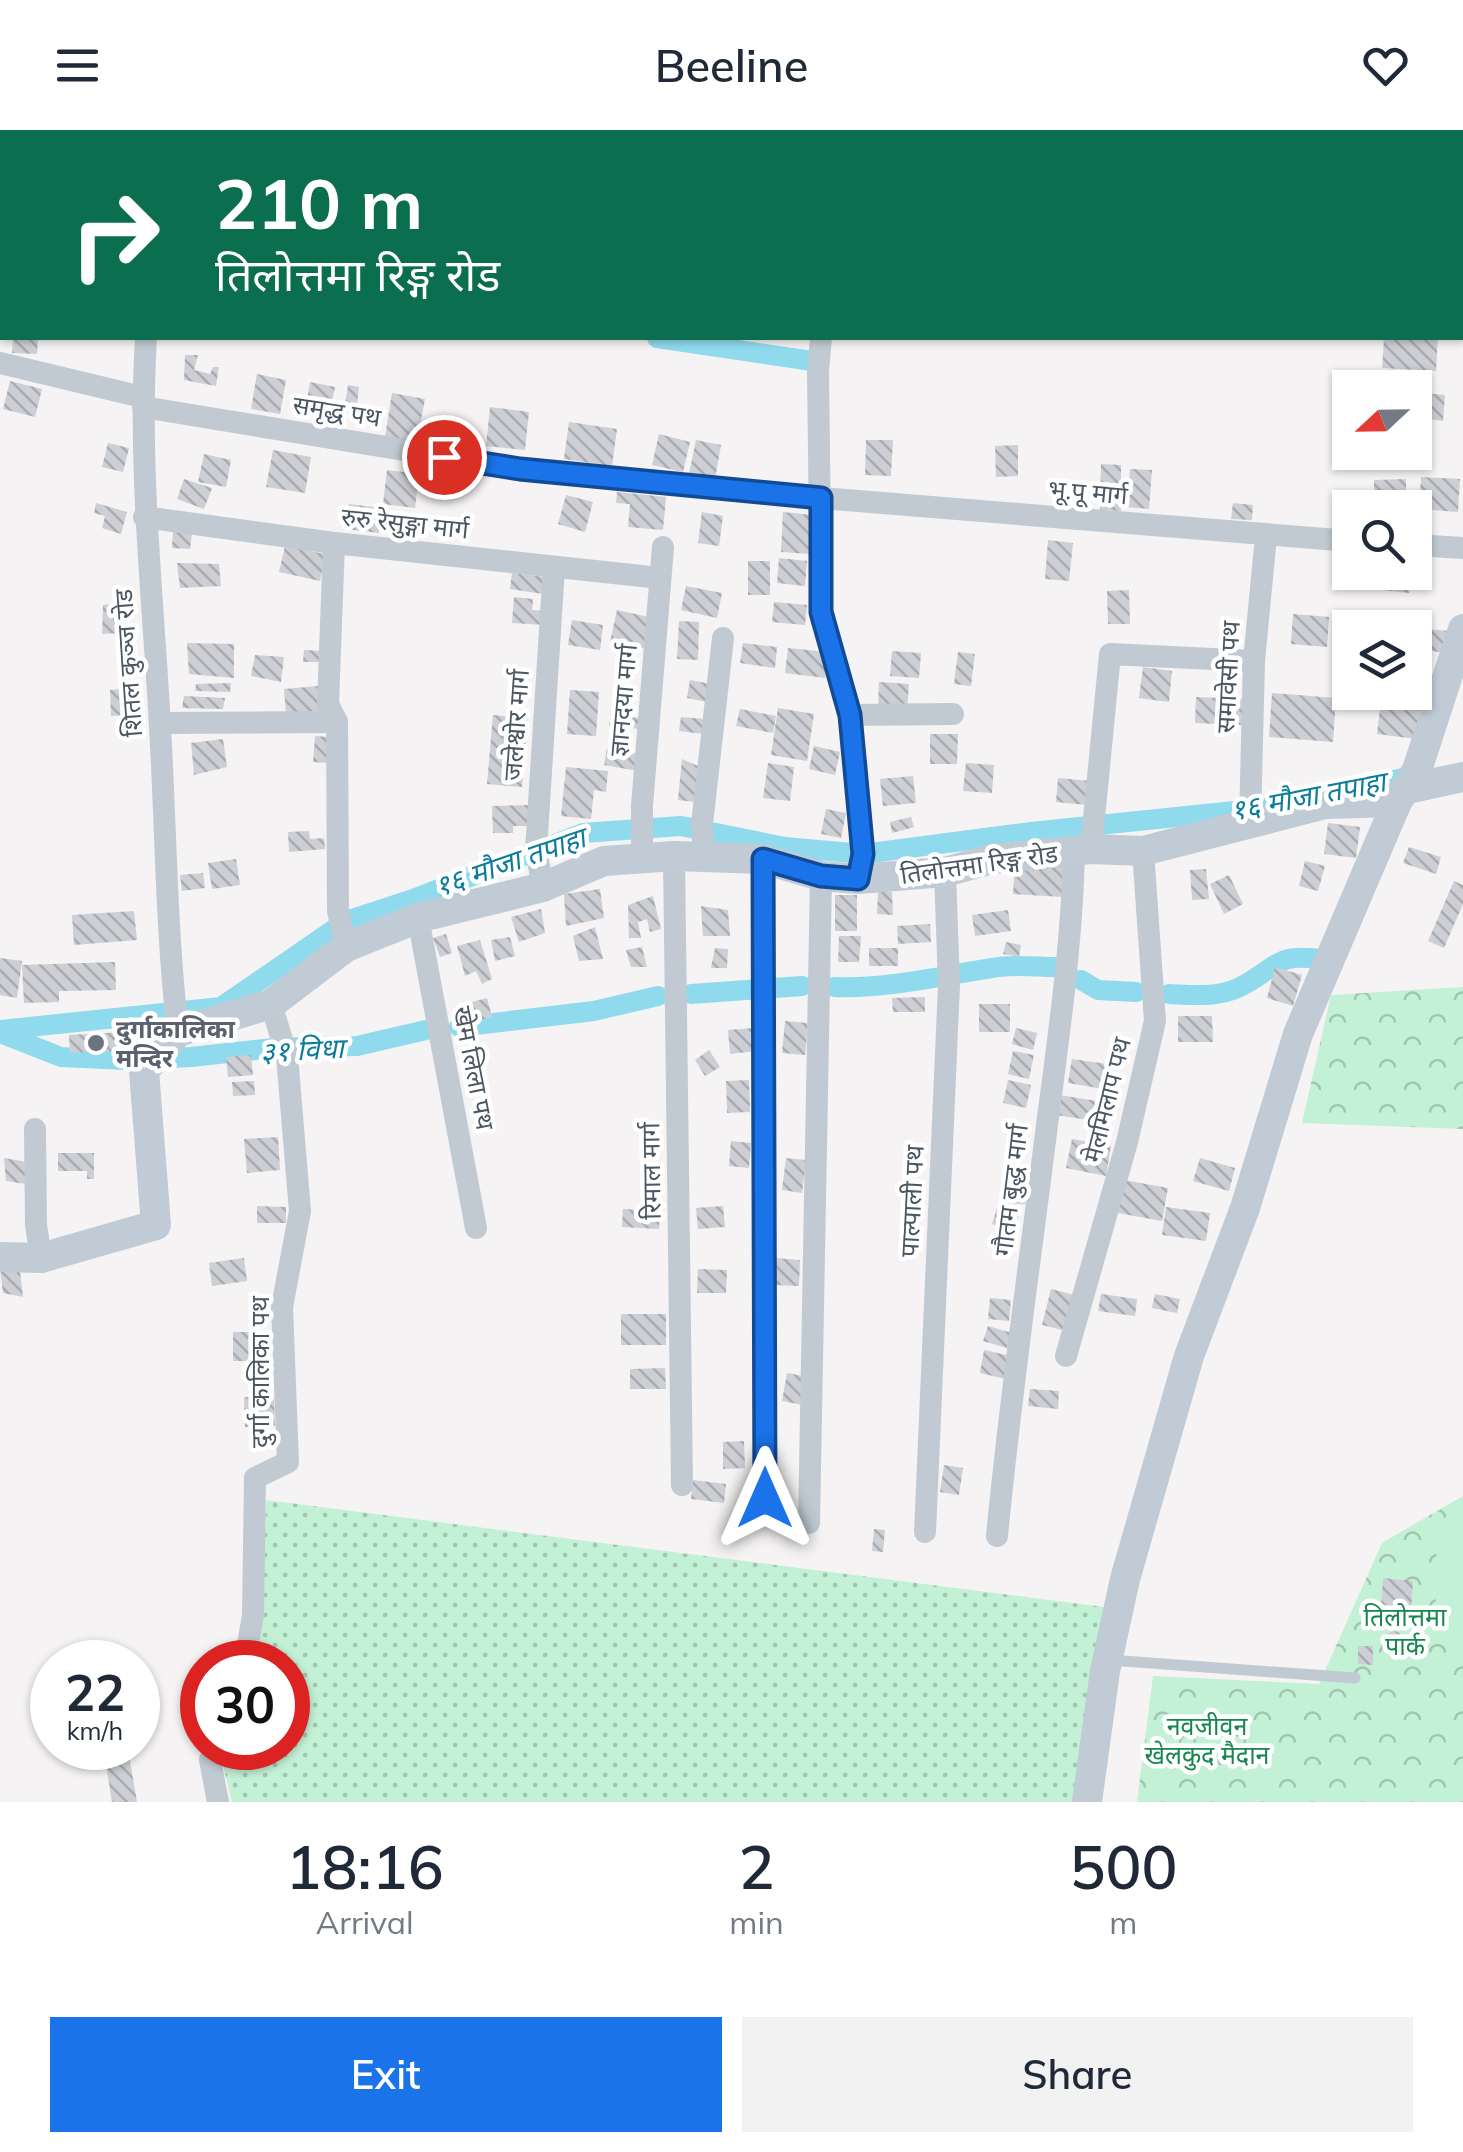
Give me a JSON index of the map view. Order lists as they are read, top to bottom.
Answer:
{
  "streets": {
    "street": [
      "समृद्ध पथ",
      "भू.पू मार्ग",
      "रुरु रेसुङ्गा मार्ग",
      "शितल कुञ्ज रोड",
      "समावेसी पथ",
      "ज्ञानदया मार्ग",
      "जलेश्वोर मार्ग",
      "तिलोत्तमा रिङ्ग रोड",
      "खेम लिला पथ",
      "मेलमिलाप पथ",
      "रिमाल मार्ग",
      "गौतम बुद्ध मार्ग",
      "पाल्पाली पथ",
      "दुर्गा कालिका पथ"
    ]
  },
  "crossings": [
    ["समृद्ध पथ", "भू.पू मार्ग"],
    ["समृद्ध पथ", "शितल कुञ्ज रोड"],
    ["भू.पू मार्ग", "समावेसी पथ"],
    ["रुरु रेसुङ्गा मार्ग", "शितल कुञ्ज रोड"],
    ["रुरु रेसुङ्गा मार्ग", "ज्ञानदया मार्ग"],
    ["रुरु रेसुङ्गा मार्ग", "जलेश्वोर मार्ग"],
    ["शितल कुञ्ज रोड", "तिलोत्तमा रिङ्ग रोड"],
    ["समावेसी पथ", "तिलोत्तमा रिङ्ग रोड"],
    ["समावेसी पथ", "गौतम बुद्ध मार्ग"],
    ["ज्ञानदया मार्ग", "तिलोत्तमा रिङ्ग रोड"],
    ["जलेश्वोर मार्ग", "तिलोत्तमा रिङ्ग रोड"],
    ["तिलोत्तमा रिङ्ग रोड", "खेम लिला पथ"],
    ["तिलोत्तमा रिङ्ग रोड", "मेलमिलाप पथ"],
    ["तिलोत्तमा रिङ्ग रोड", "रिमाल मार्ग"],
    ["तिलोत्तमा रिङ्ग रोड", "गौतम बुद्ध मार्ग"],
    ["तिलोत्तमा रिङ्ग रोड", "पाल्पाली पथ"],
    ["तिलोत्तमा रिङ्ग रोड", "दुर्गा कालिका पथ"]
  ],
  "water": ["१६ मौजा तपाहा", "३१ विधा"],
  "parks": ["तिलोत्तमा पार्क", "नवजीवन खेलकुद मैदान"],
  "places": ["दुर्गाकालिका मन्दिर"],
  "north": "left",
  "page": {
    "header": "Beeline",
    "turn": ["210 m", "तिलोत्तमा रिङ्ग रोड"],
    "speed": "22 km/h",
    "limit": "30",
    "eta": [
      "18:16",
      "Arrival",
      "2",
      "min",
      "500",
      "m"
    ],
    "buttons": ["Exit", "Share"]
  }
}
